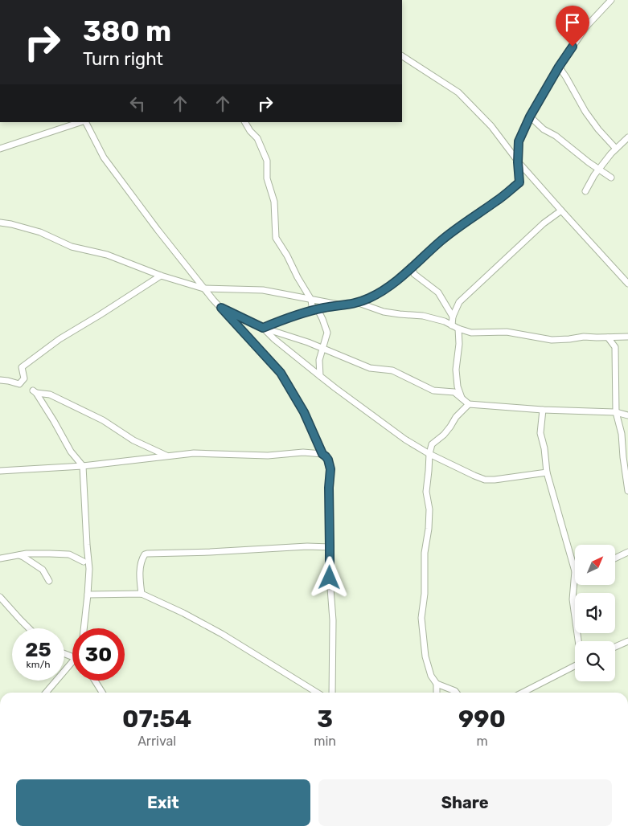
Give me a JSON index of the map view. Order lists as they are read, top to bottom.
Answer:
{
  "north": "top right",
  "page": {
    "turn": ["380 m", "Turn right"],
    "speed": "25 km/h",
    "limit": "30",
    "eta": [
      "07:54",
      "Arrival",
      "3",
      "min",
      "990",
      "m"
    ],
    "buttons": ["Exit", "Share"]
  }
}
